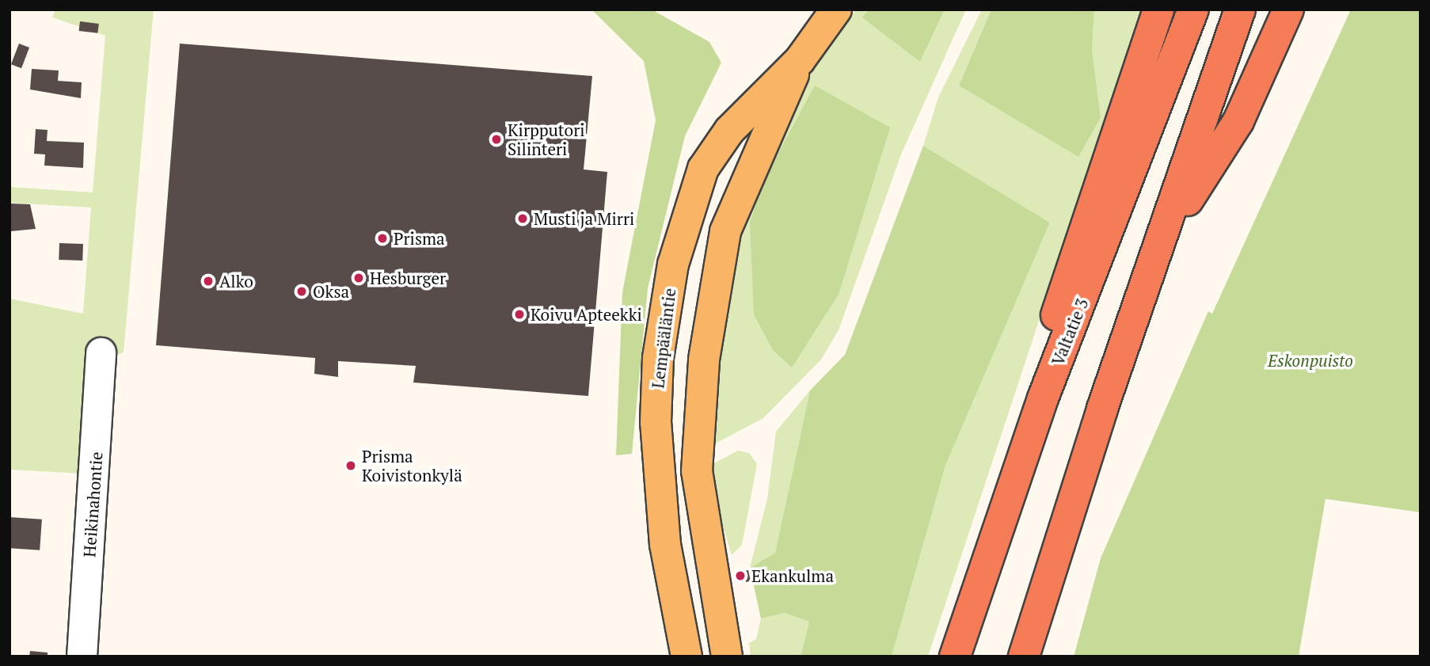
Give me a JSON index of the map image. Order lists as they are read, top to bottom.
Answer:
{
  "streets": {
    "highway": ["Valtatie 3"],
    "main road": ["Lempääläntie"],
    "street": ["Heikinahontie"]
  },
  "parks": ["Eskonpuisto"],
  "places": [
    "Kirpputori Silinteri",
    "Musti ja Mirri",
    "Prisma",
    "Hesburger",
    "Alko",
    "Oksa",
    "Koivu Apteekki",
    "Prisma Koivistonkylä",
    "Ekankulma"
  ]
}
